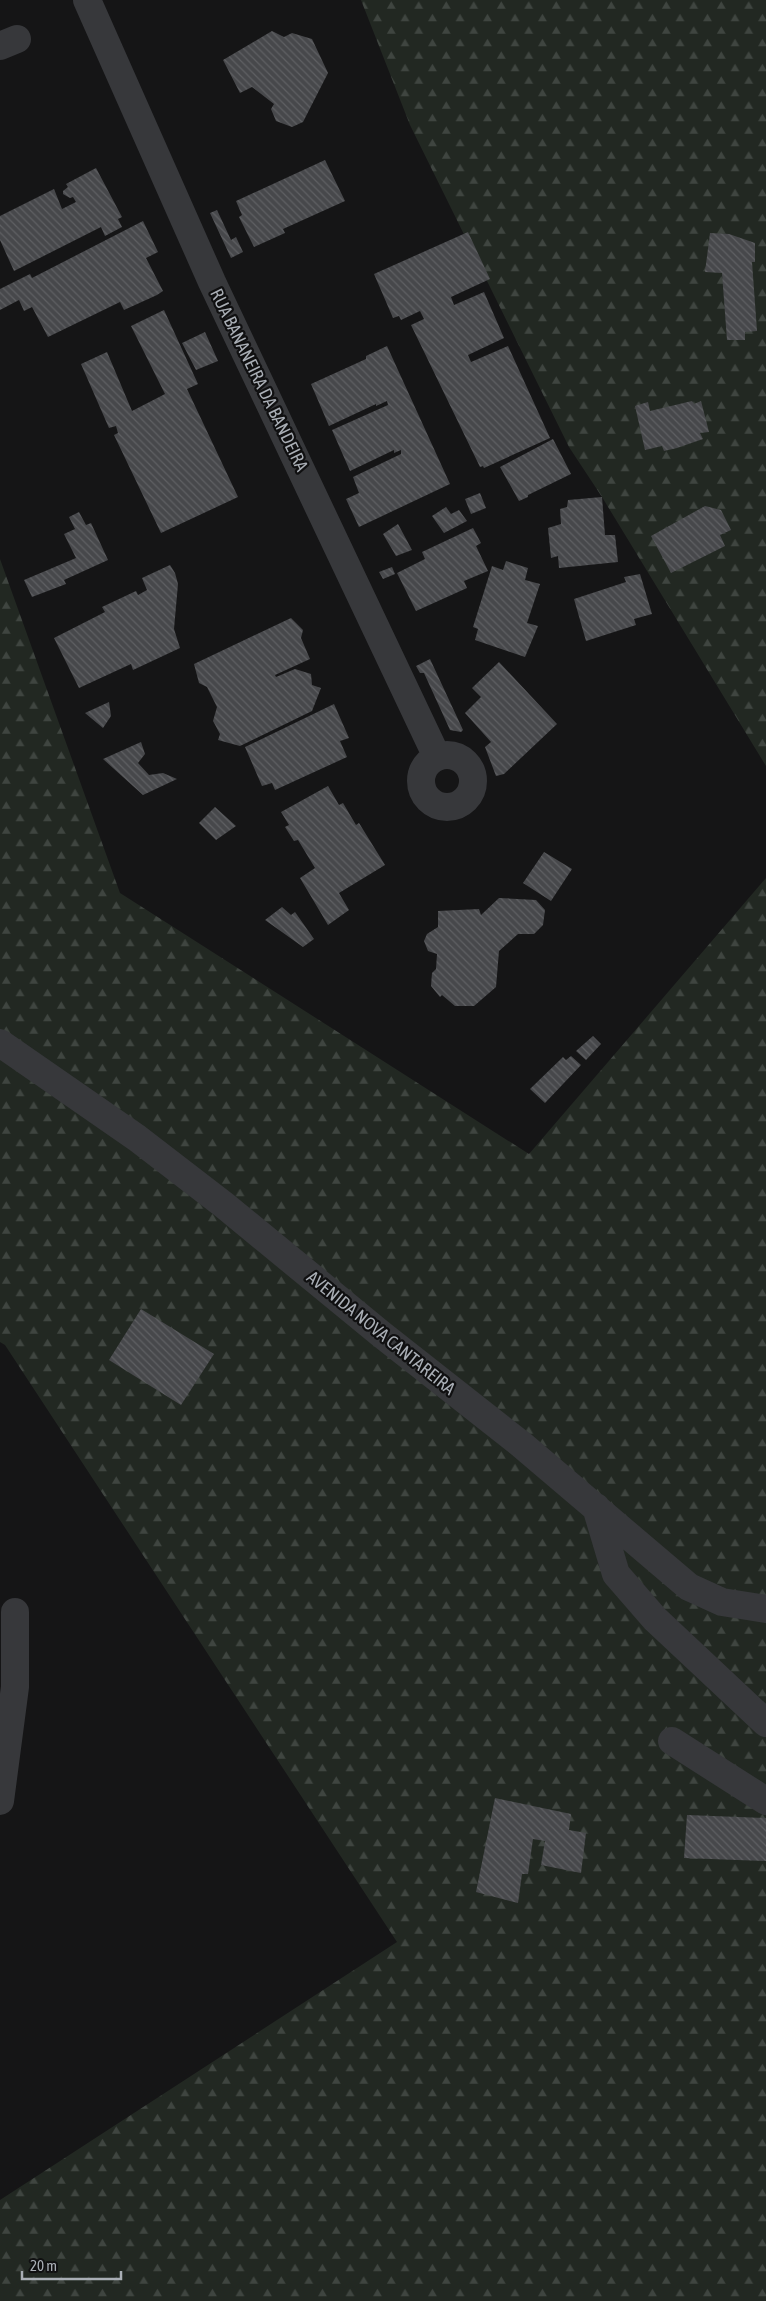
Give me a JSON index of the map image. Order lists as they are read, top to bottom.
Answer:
{
  "streets": {
    "street": ["RUA BANANEIRA DA BANDEIRA", "AVENIDA NOVA CANTAREIRA"]
  },
  "scale_bar": "20 m"
}
